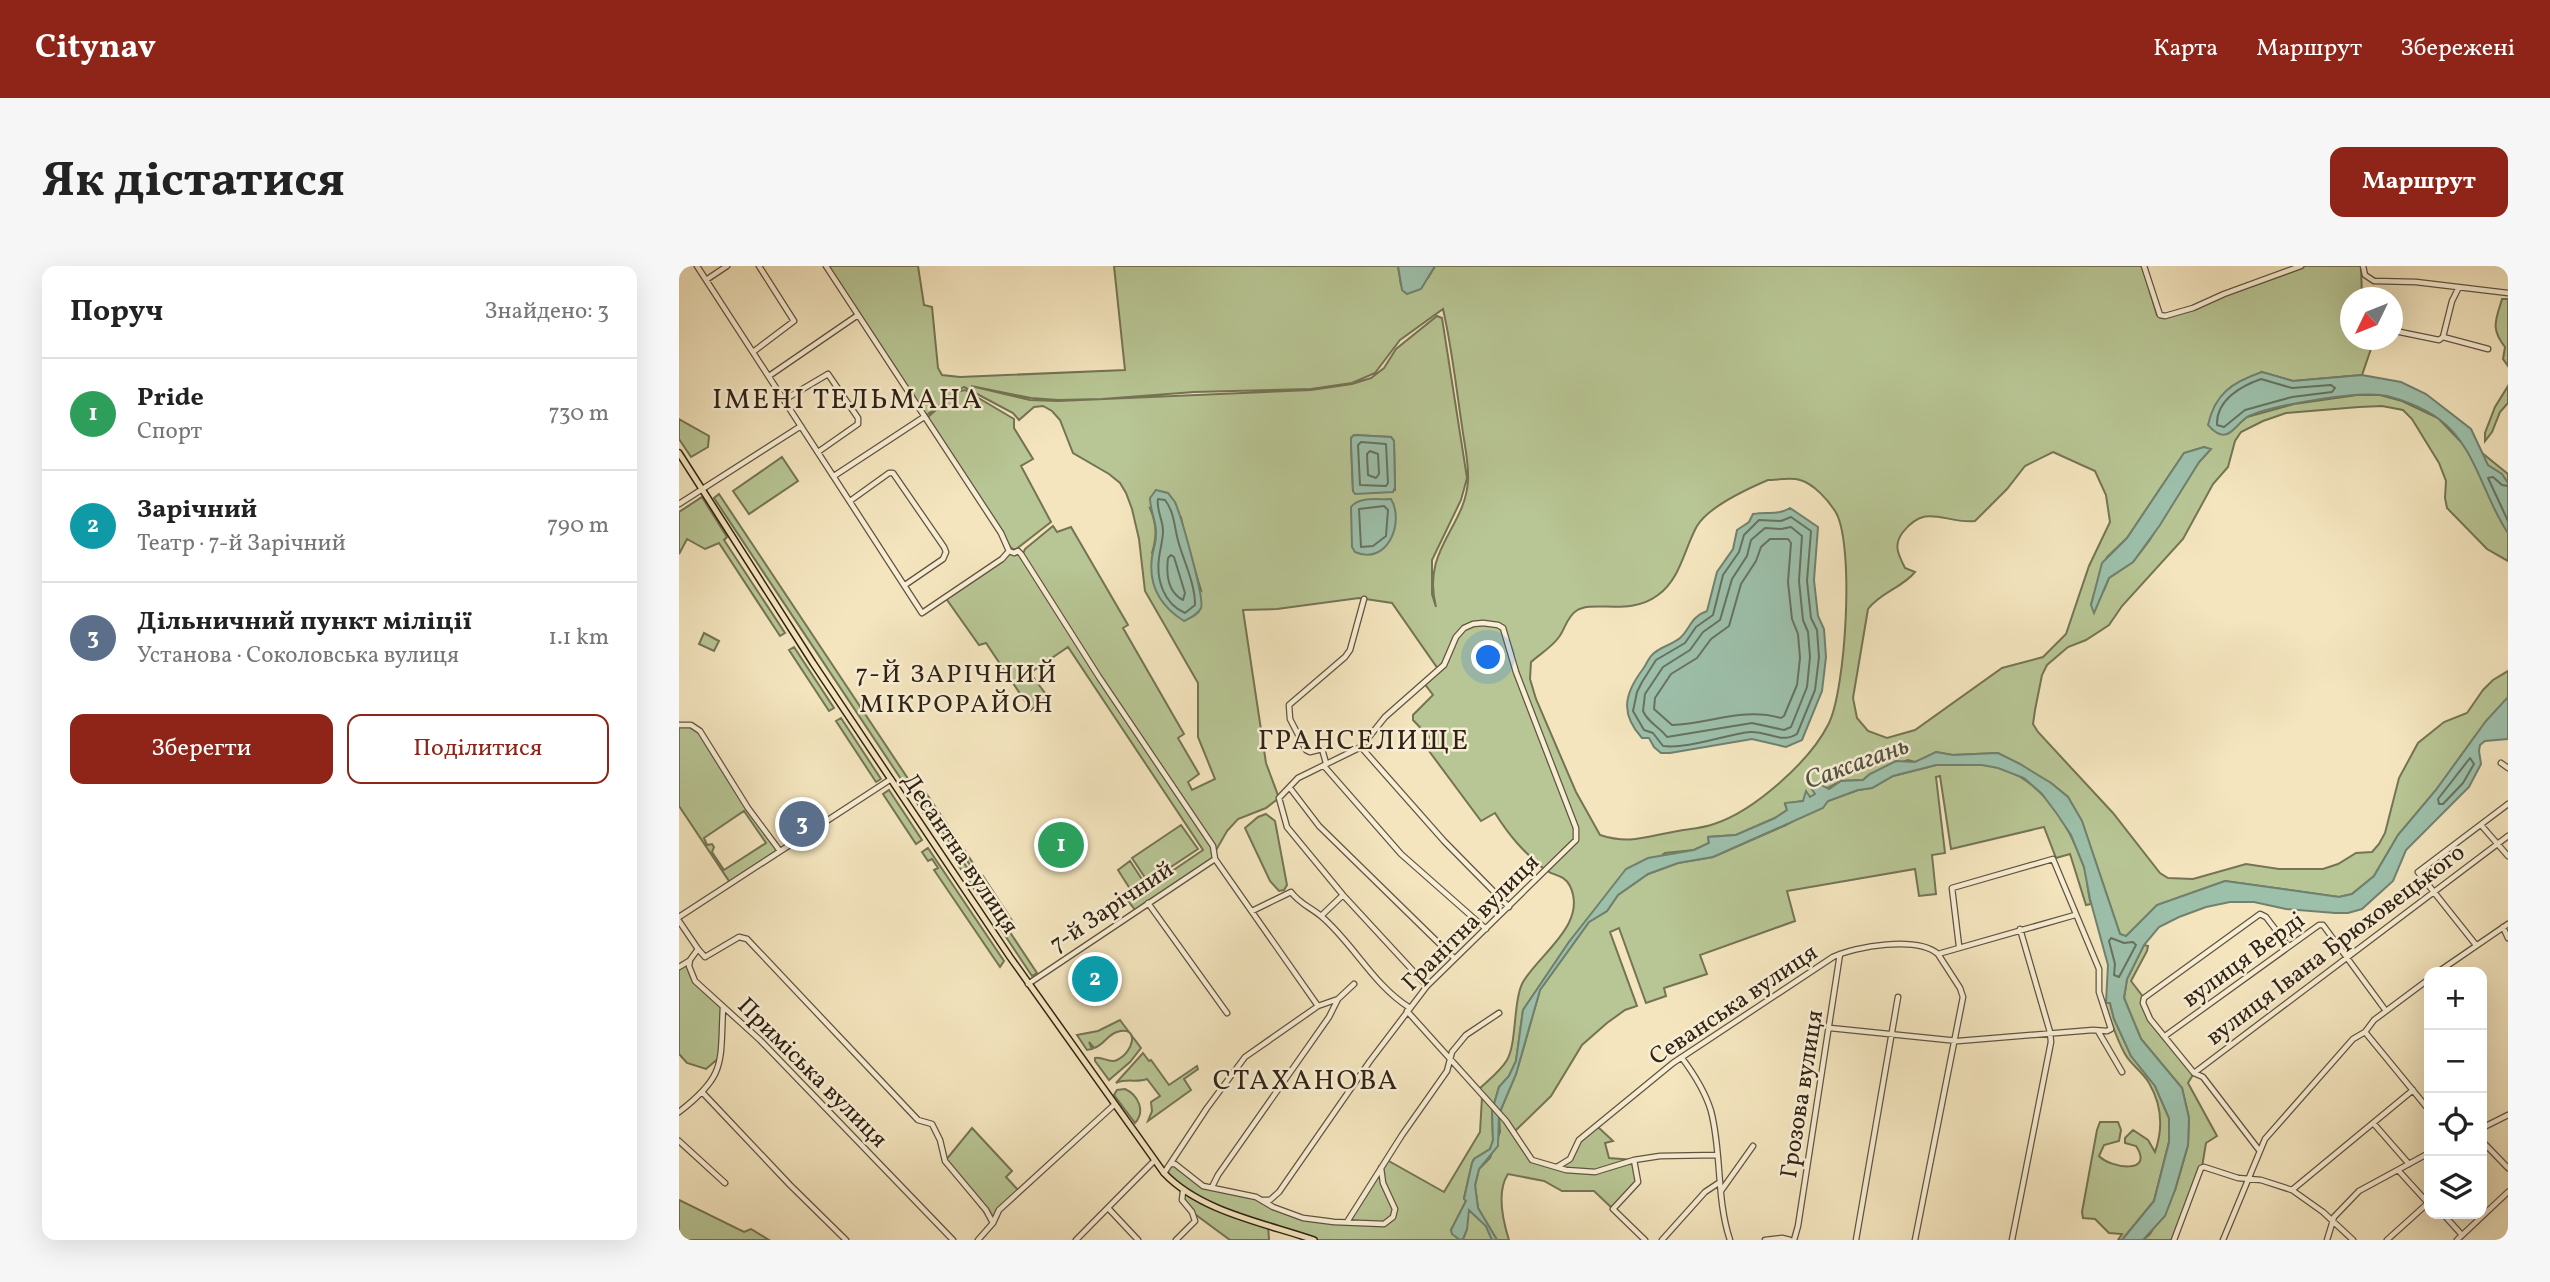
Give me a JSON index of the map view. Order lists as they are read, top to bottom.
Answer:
{
  "streets": {
    "main road": ["Десантна вулиця"],
    "street": [
      "7-й Зарічний",
      "Гранітна вулиця",
      "вулиця Івана Брюховецького",
      "вулиця Верді",
      "Севанська вулиця",
      "Приміська вулиця",
      "Грозова вулиця"
    ]
  },
  "crossings": [
    ["Десантна вулиця", "7-й Зарічний"],
    ["вулиця Івана Брюховецького", "вулиця Верді"],
    ["Севанська вулиця", "Грозова вулиця"]
  ],
  "districts": [
    "ІМЕНІ ТЕЛЬМАНА",
    "7-Й ЗАРІЧНИЙ МІКРОРАЙОН",
    "ГРАНСЕЛИЩЕ",
    "СТАХАНОВА"
  ],
  "water": ["Саксагань"],
  "north": "bottom left",
  "page": {
    "header": "Citynav",
    "nav": ["Карта", "Маршрут", "Збережені"],
    "buttons": [
      "Маршрут",
      ["Зберегти", "Поділитися"]
    ],
    "title": "Як дістатися",
    "heading": ["Поруч", "Знайдено: 3"],
    "list": [
      {
        "mark": "1",
        "name": "Pride",
        "note": "Спорт",
        "value": "730 m"
      },
      {
        "mark": "2",
        "name": "Зарічний",
        "note": "Театр · 7-й Зарічний",
        "value": "790 m"
      },
      {
        "mark": "3",
        "name": "Дільничний пункт міліції",
        "note": "Установа · Соколовська вулиця",
        "value": "1.1 km"
      }
    ],
    "pins": ["3", "1", "2"],
    "map_buttons": ["+", "−"]
  }
}
